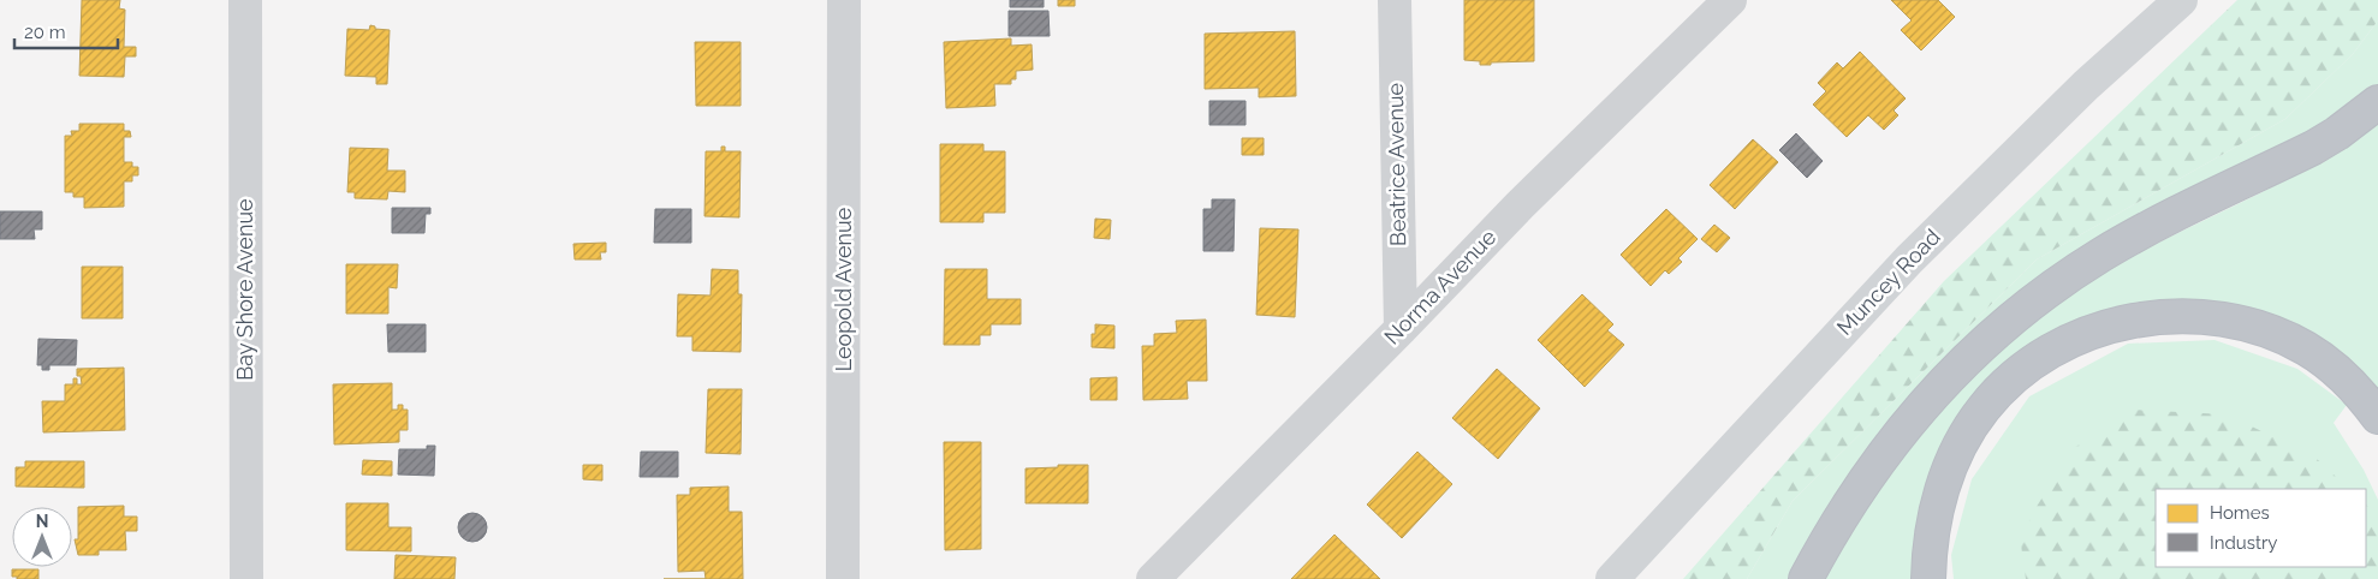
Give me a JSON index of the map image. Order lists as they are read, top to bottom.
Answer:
{
  "streets": {
    "street": [
      "Beatrice Avenue",
      "Muncey Road",
      "Norma Avenue",
      "Bay Shore Avenue",
      "Leopold Avenue"
    ]
  },
  "crossings": [
    ["Beatrice Avenue", "Norma Avenue"]
  ],
  "legend": ["Homes", "Industry"],
  "scale_bar": "20 m",
  "north": "top"
}
